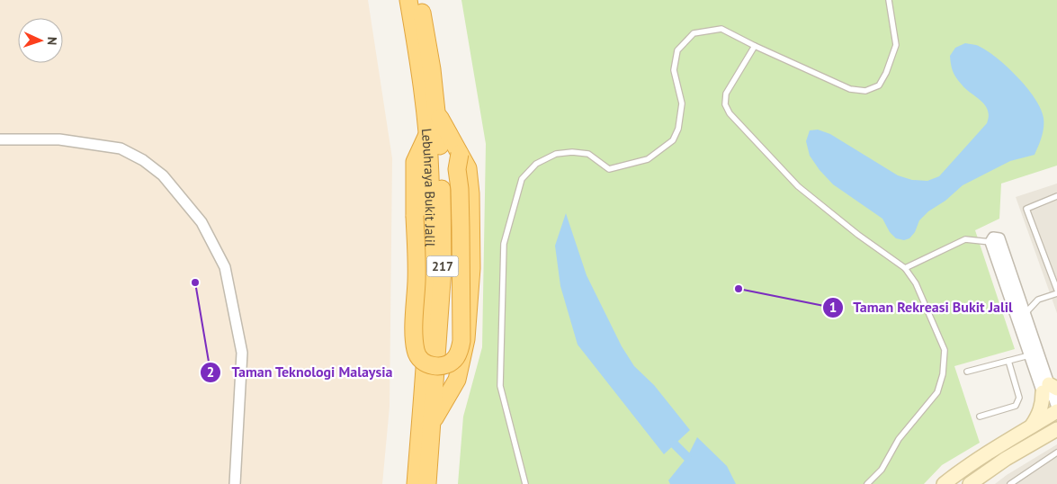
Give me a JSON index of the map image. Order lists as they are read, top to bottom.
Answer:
{
  "streets": {
    "highway": ["Lebuhraya Bukit Jalil", "217"]
  },
  "places": ["Taman Teknologi Malaysia", "Taman Rekreasi Bukit Jalil"],
  "north": "right"
}
